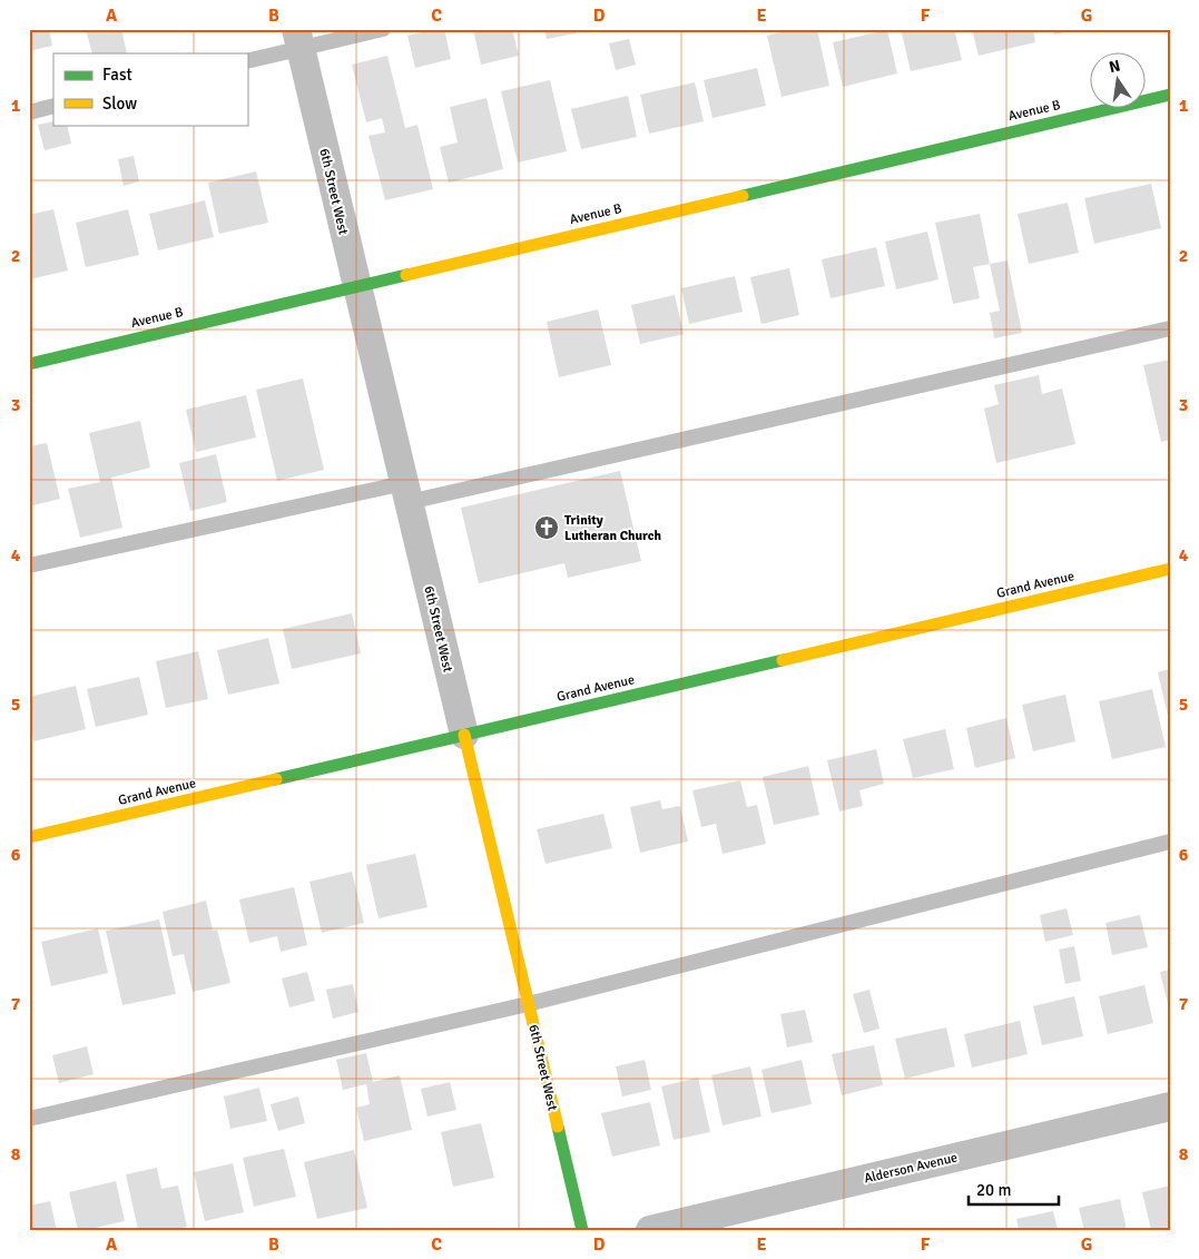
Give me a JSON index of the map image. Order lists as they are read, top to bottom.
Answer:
{
  "streets": {
    "street": [
      "Avenue B",
      "6th Street West",
      "Grand Avenue",
      "Alderson Avenue"
    ]
  },
  "crossings": [
    ["Avenue B", "6th Street West"],
    ["6th Street West", "Grand Avenue"]
  ],
  "places": {
    "church": ["Trinity Lutheran Church"]
  },
  "legend": ["Fast", "Slow"],
  "scale_bar": "20 m",
  "north": "top",
  "grid": {
    "columns": [
      "A",
      "B",
      "C",
      "D",
      "E",
      "F",
      "G"
    ],
    "rows": [
      "1",
      "2",
      "3",
      "4",
      "5",
      "6",
      "7",
      "8"
    ]
  }
}
